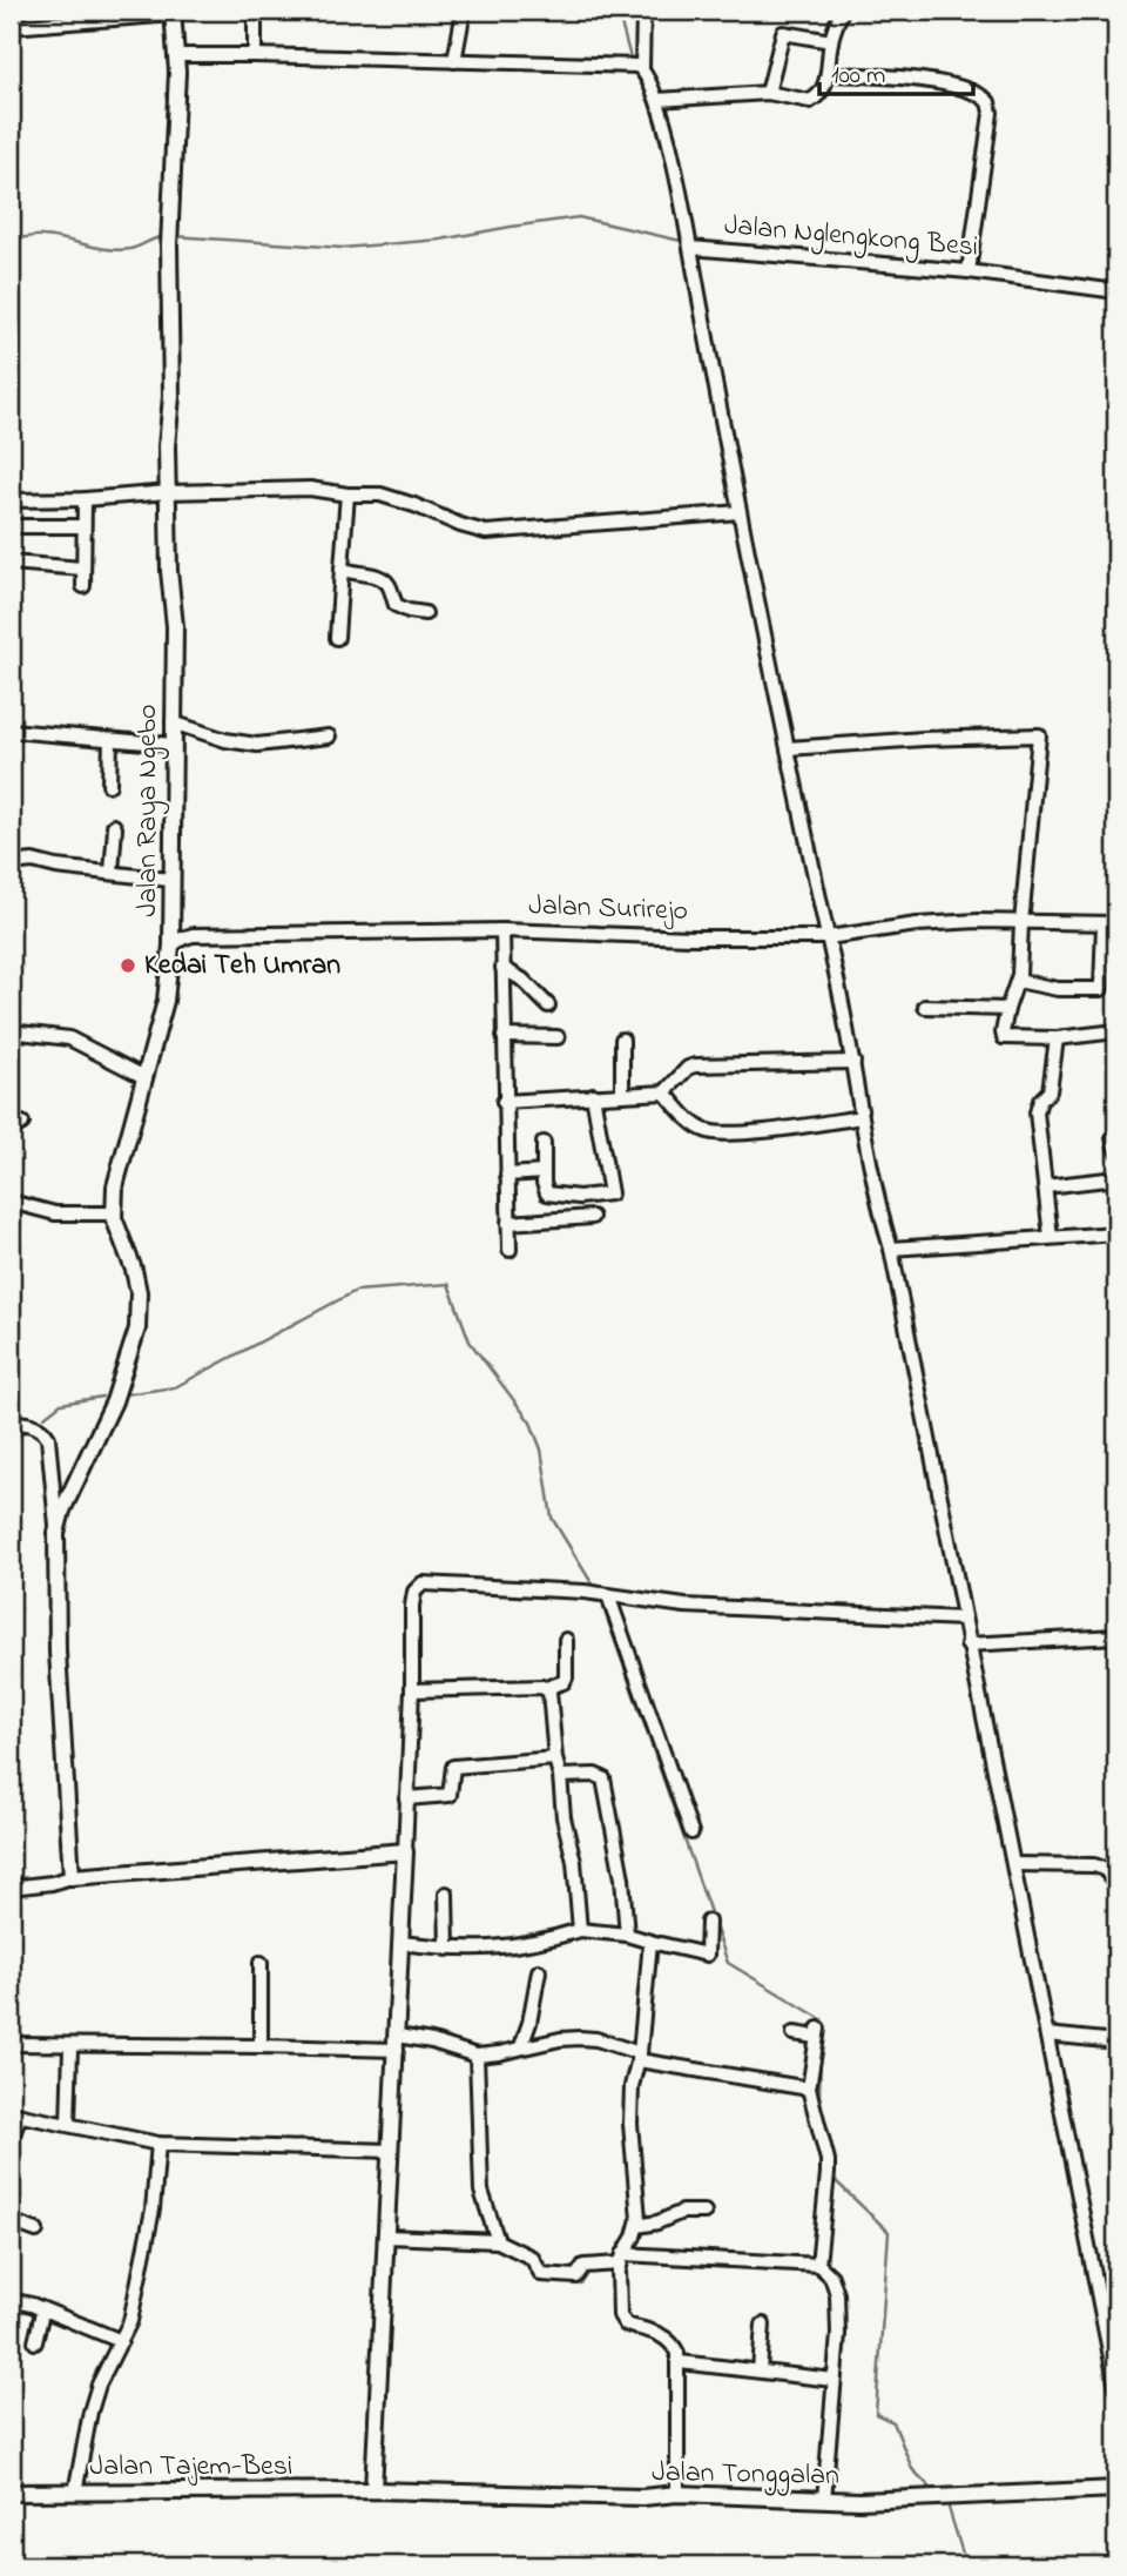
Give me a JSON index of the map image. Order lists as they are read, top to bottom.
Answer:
{
  "streets": {
    "street": [
      "Jalan Nglengkong Besi",
      "Jalan Raya Ngebo",
      "Jalan Surirejo",
      "Jalan Tajem-Besi",
      "Jalan Tonggalan"
    ]
  },
  "crossings": [
    ["Jalan Raya Ngebo", "Jalan Surirejo"],
    ["Jalan Tajem-Besi", "Jalan Tonggalan"]
  ],
  "places": ["Kedai Teh Umran"],
  "scale_bar": "100 m"
}
